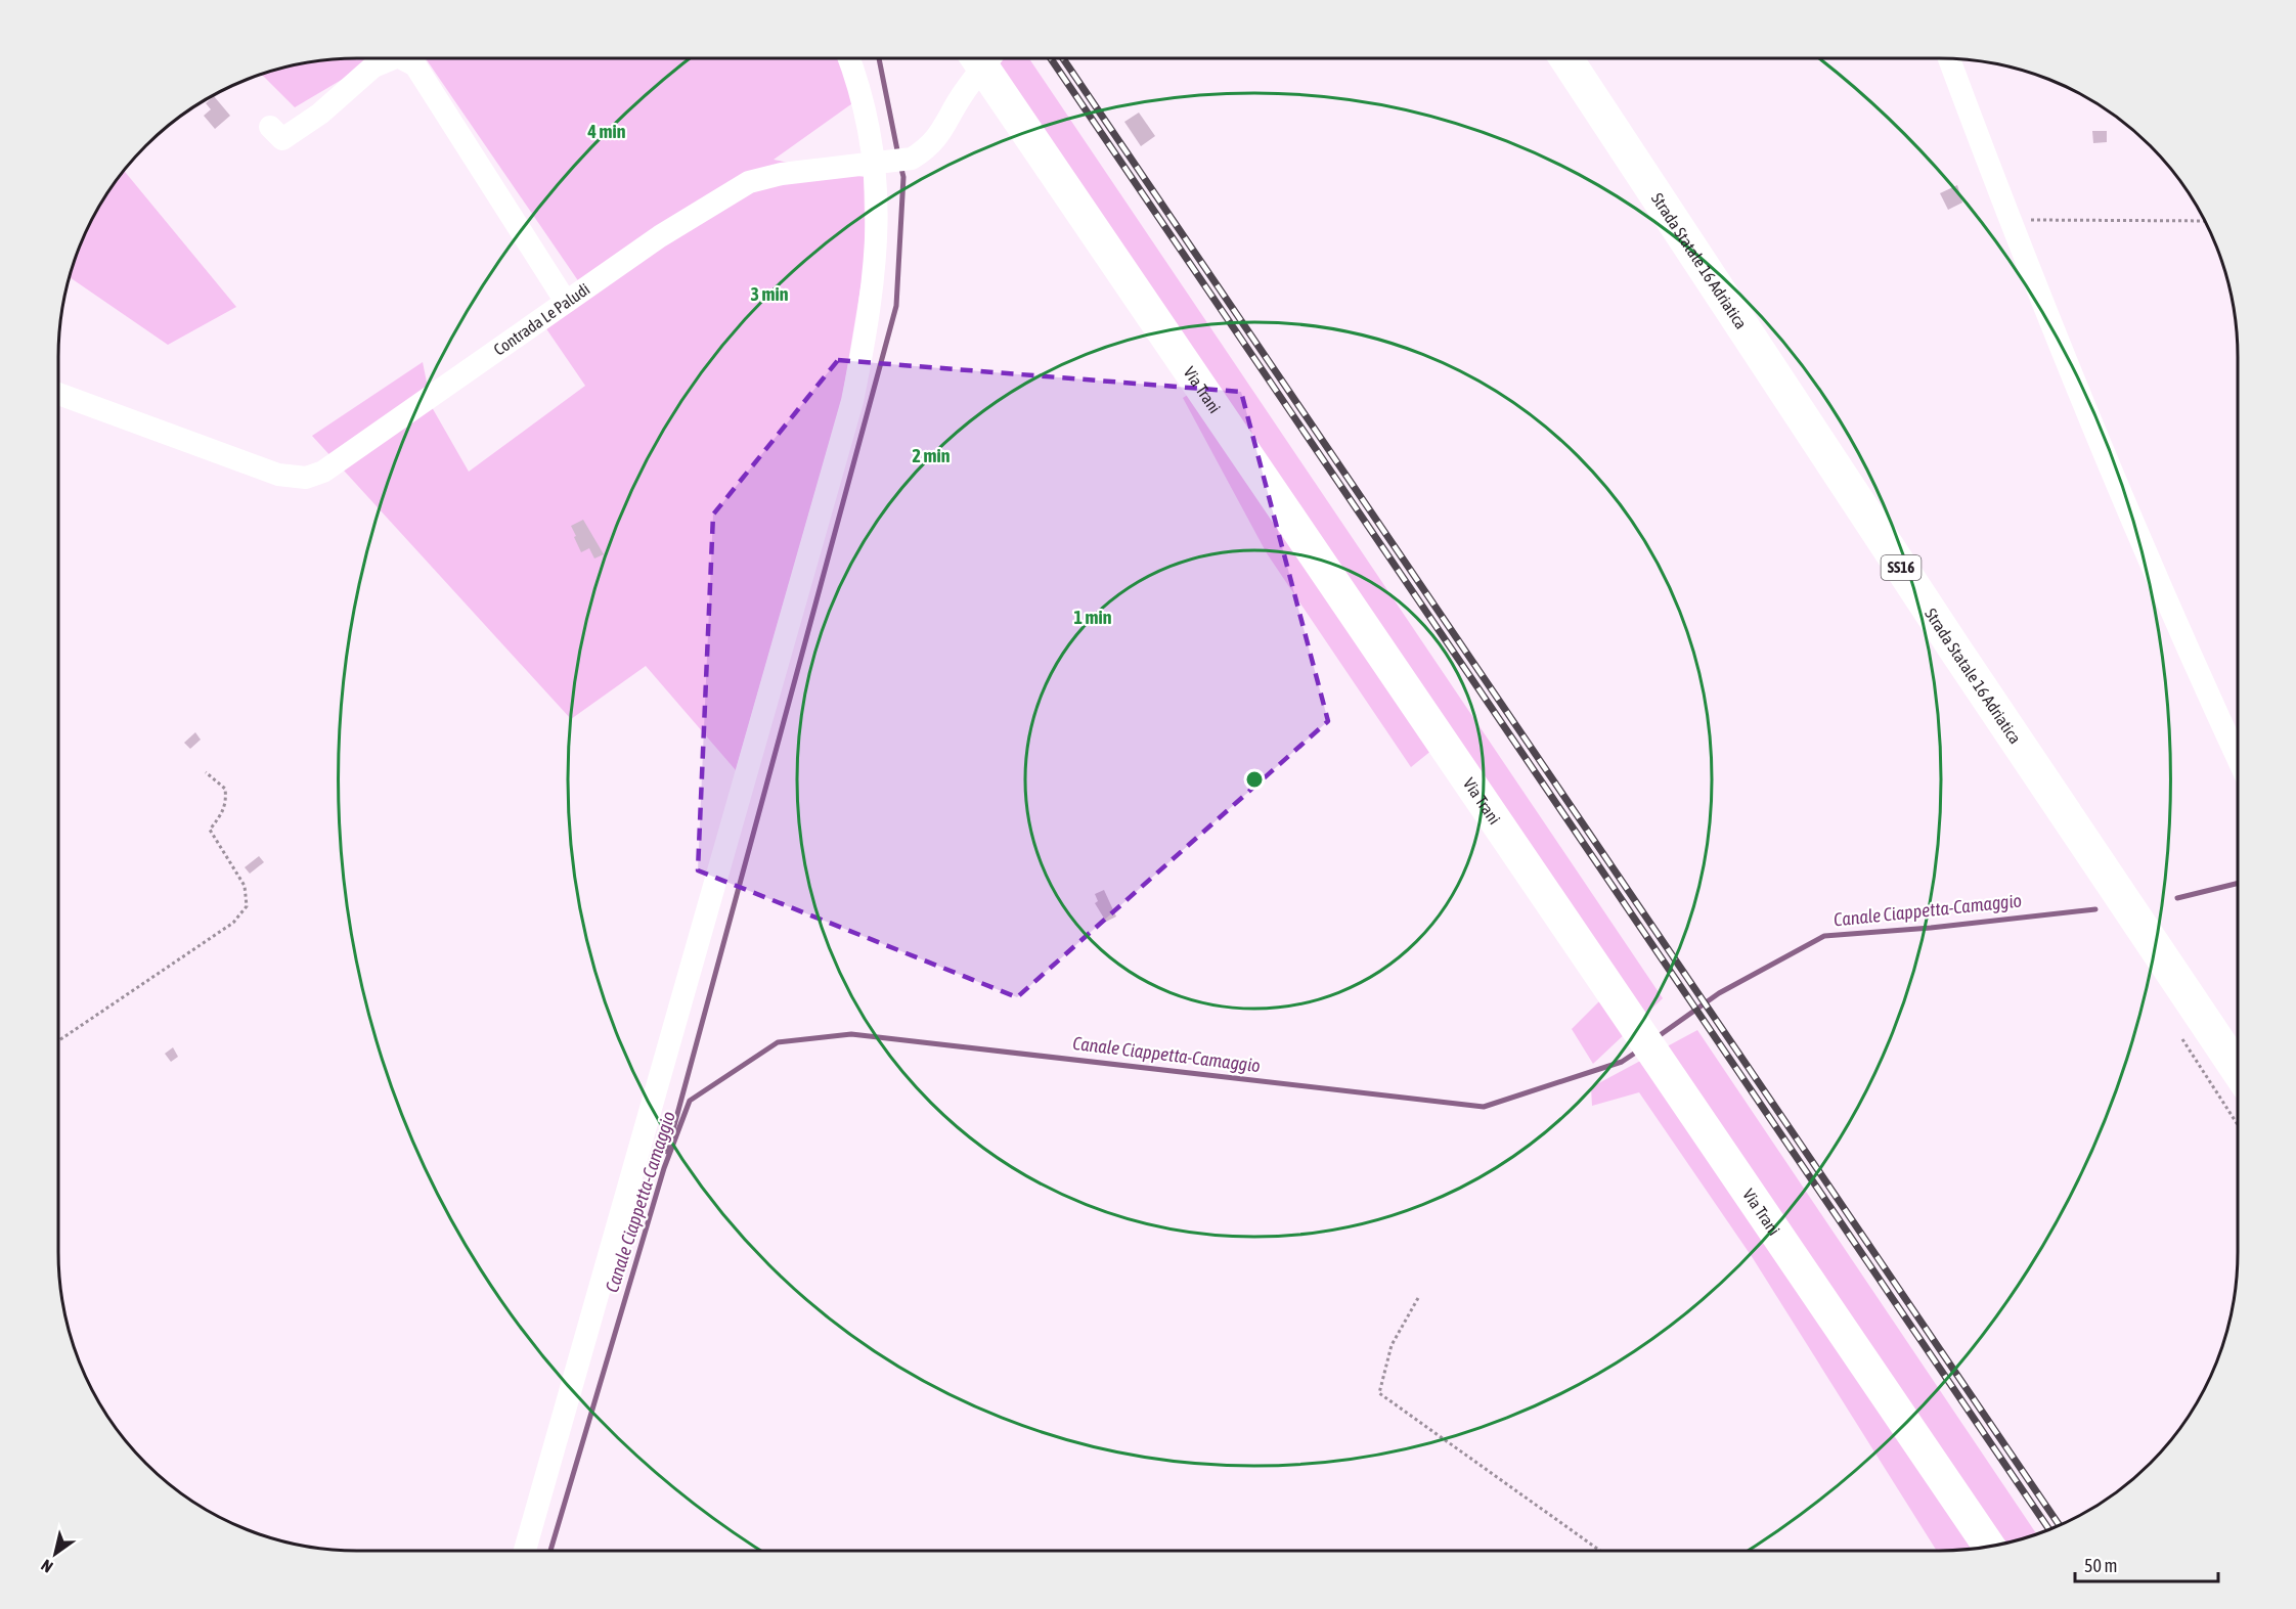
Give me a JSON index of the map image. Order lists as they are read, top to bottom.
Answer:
{
  "streets": {
    "highway": ["Strada Statale 16 Adriatica", "SS16"],
    "main road": ["Via Trani"],
    "street": ["Contrada Le Paludi"]
  },
  "water": ["Canale Ciappetta-Camaggio"],
  "scale_bar": "50 m",
  "north": "bottom left",
  "rings": [
    "4 min",
    "3 min",
    "2 min",
    "1 min"
  ]
}
